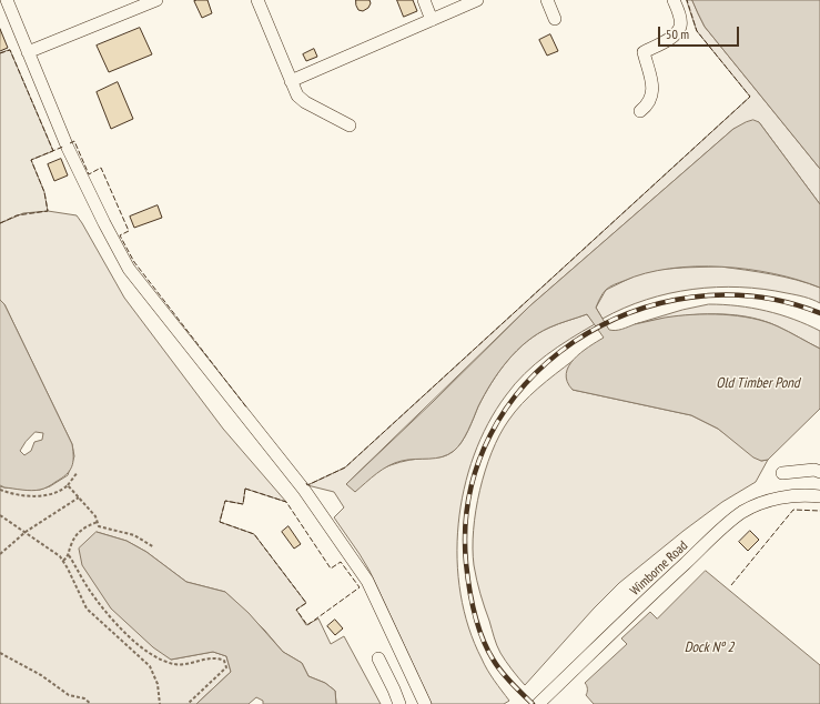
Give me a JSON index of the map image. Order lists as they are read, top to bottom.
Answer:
{
  "streets": {
    "street": ["Wimborne Road"]
  },
  "water": ["Old Timber Pond", "Dock Nº 2"],
  "scale_bar": "50 m"
}
